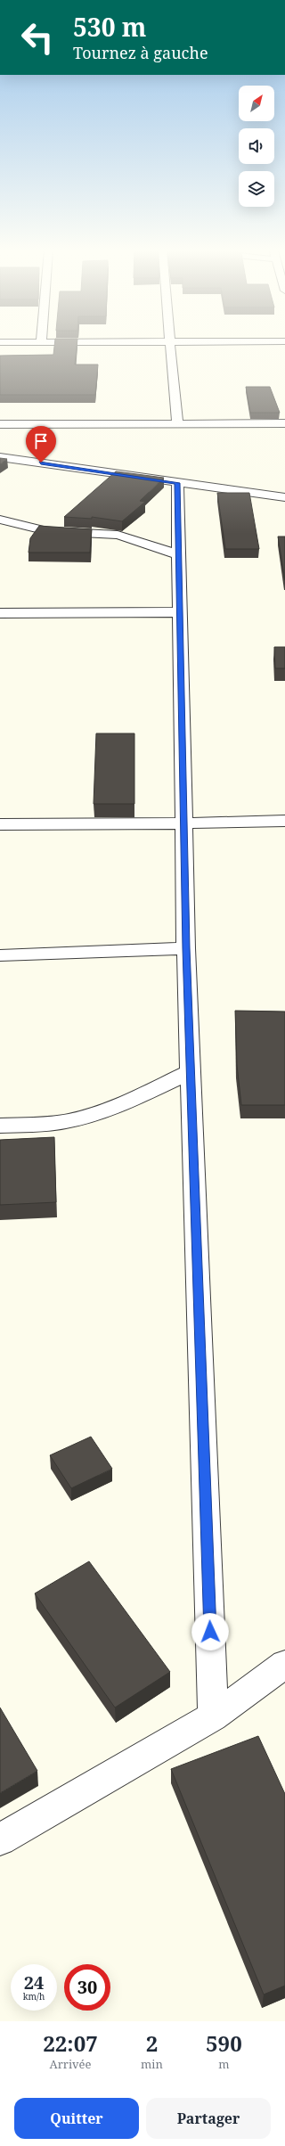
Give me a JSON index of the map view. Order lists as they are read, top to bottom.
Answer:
{
  "north": "top right",
  "page": {
    "turn": ["530 m", "Tournez à gauche"],
    "speed": "24 km/h",
    "limit": "30",
    "eta": [
      "22:07",
      "Arrivée",
      "2",
      "min",
      "590",
      "m"
    ],
    "buttons": ["Quitter", "Partager"]
  }
}
